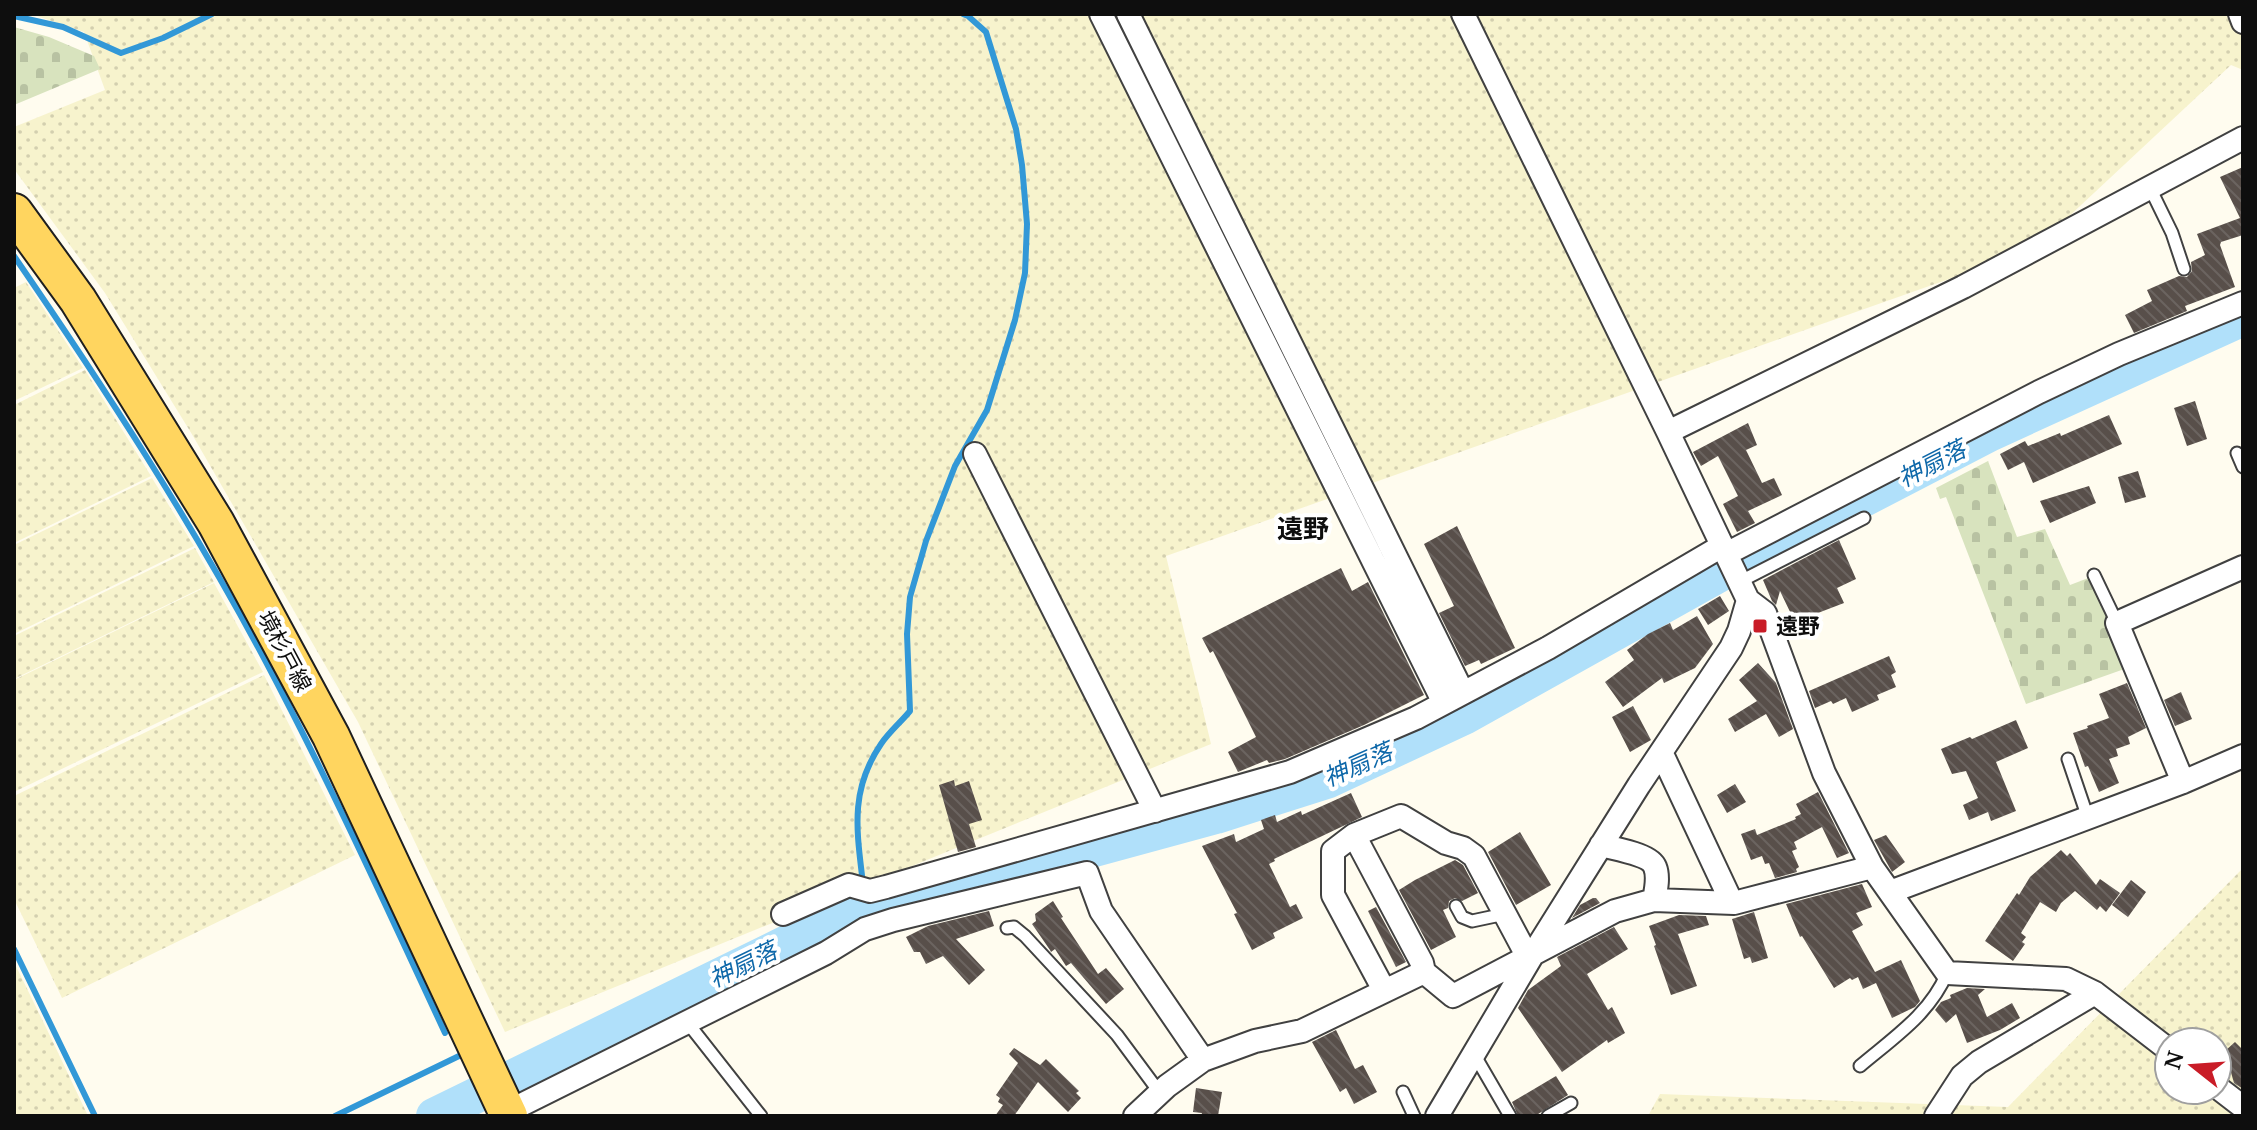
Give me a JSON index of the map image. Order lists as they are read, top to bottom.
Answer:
{
  "streets": {
    "main road": ["境杉戸線"]
  },
  "districts": ["遠野"],
  "water": ["神扇落"],
  "places": {
    "transit": ["遠野"]
  },
  "north": "left"
}
